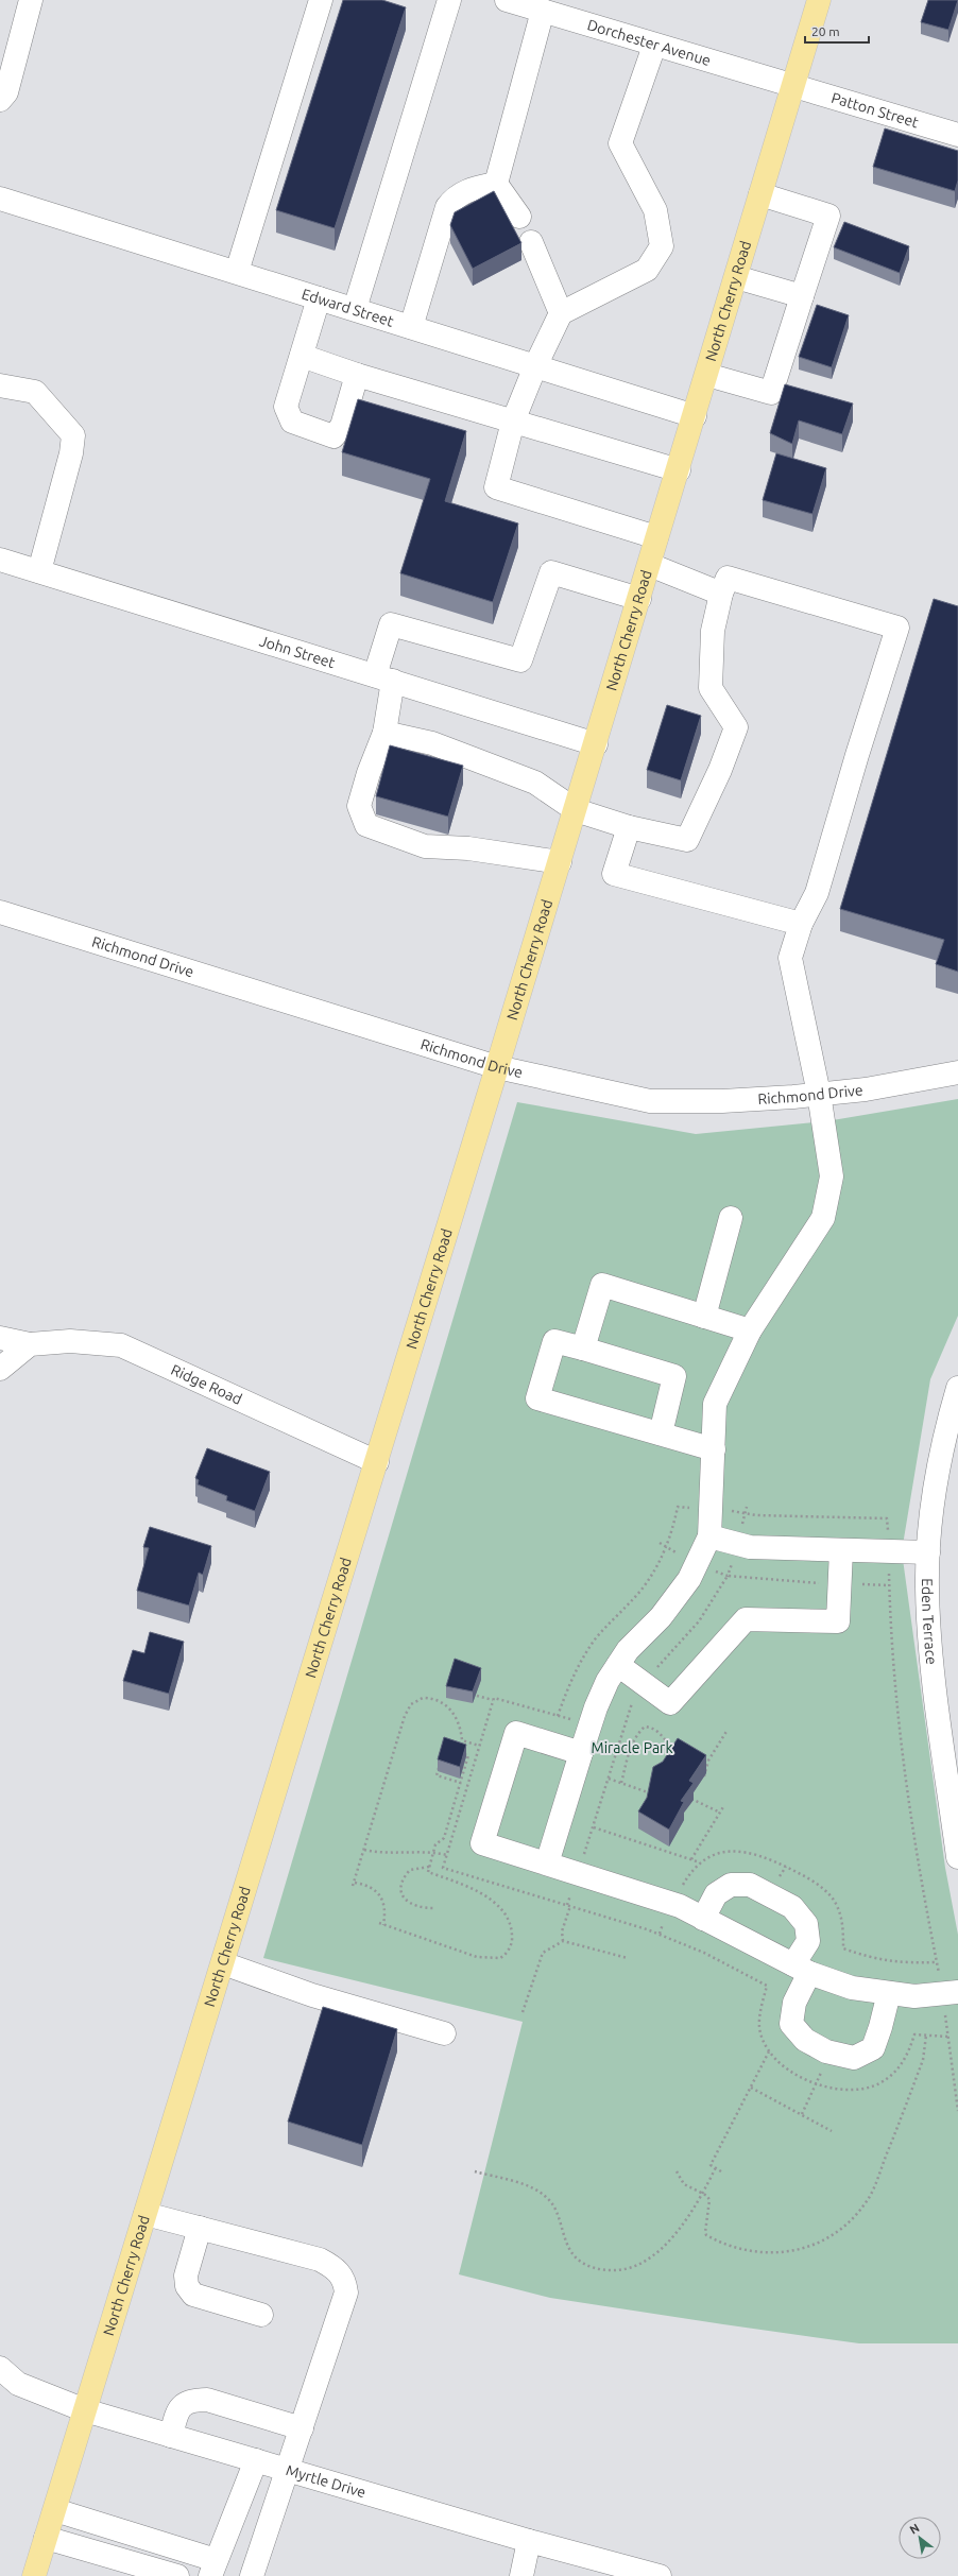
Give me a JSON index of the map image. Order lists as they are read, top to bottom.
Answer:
{
  "streets": {
    "main road": ["North Cherry Road"],
    "street": [
      "Dorchester Avenue",
      "Patton Street",
      "Edward Street",
      "John Street",
      "Richmond Drive",
      "Ridge Road",
      "Eden Terrace",
      "Myrtle Drive"
    ]
  },
  "crossings": [
    ["Dorchester Avenue", "Patton Street"],
    ["Dorchester Avenue", "North Cherry Road"],
    ["Patton Street", "North Cherry Road"],
    ["North Cherry Road", "Edward Street"],
    ["North Cherry Road", "John Street"],
    ["North Cherry Road", "Richmond Drive"],
    ["North Cherry Road", "Ridge Road"],
    ["North Cherry Road", "Myrtle Drive"]
  ],
  "parks": ["Miracle Park"],
  "scale_bar": "20 m",
  "north": "top left"
}
